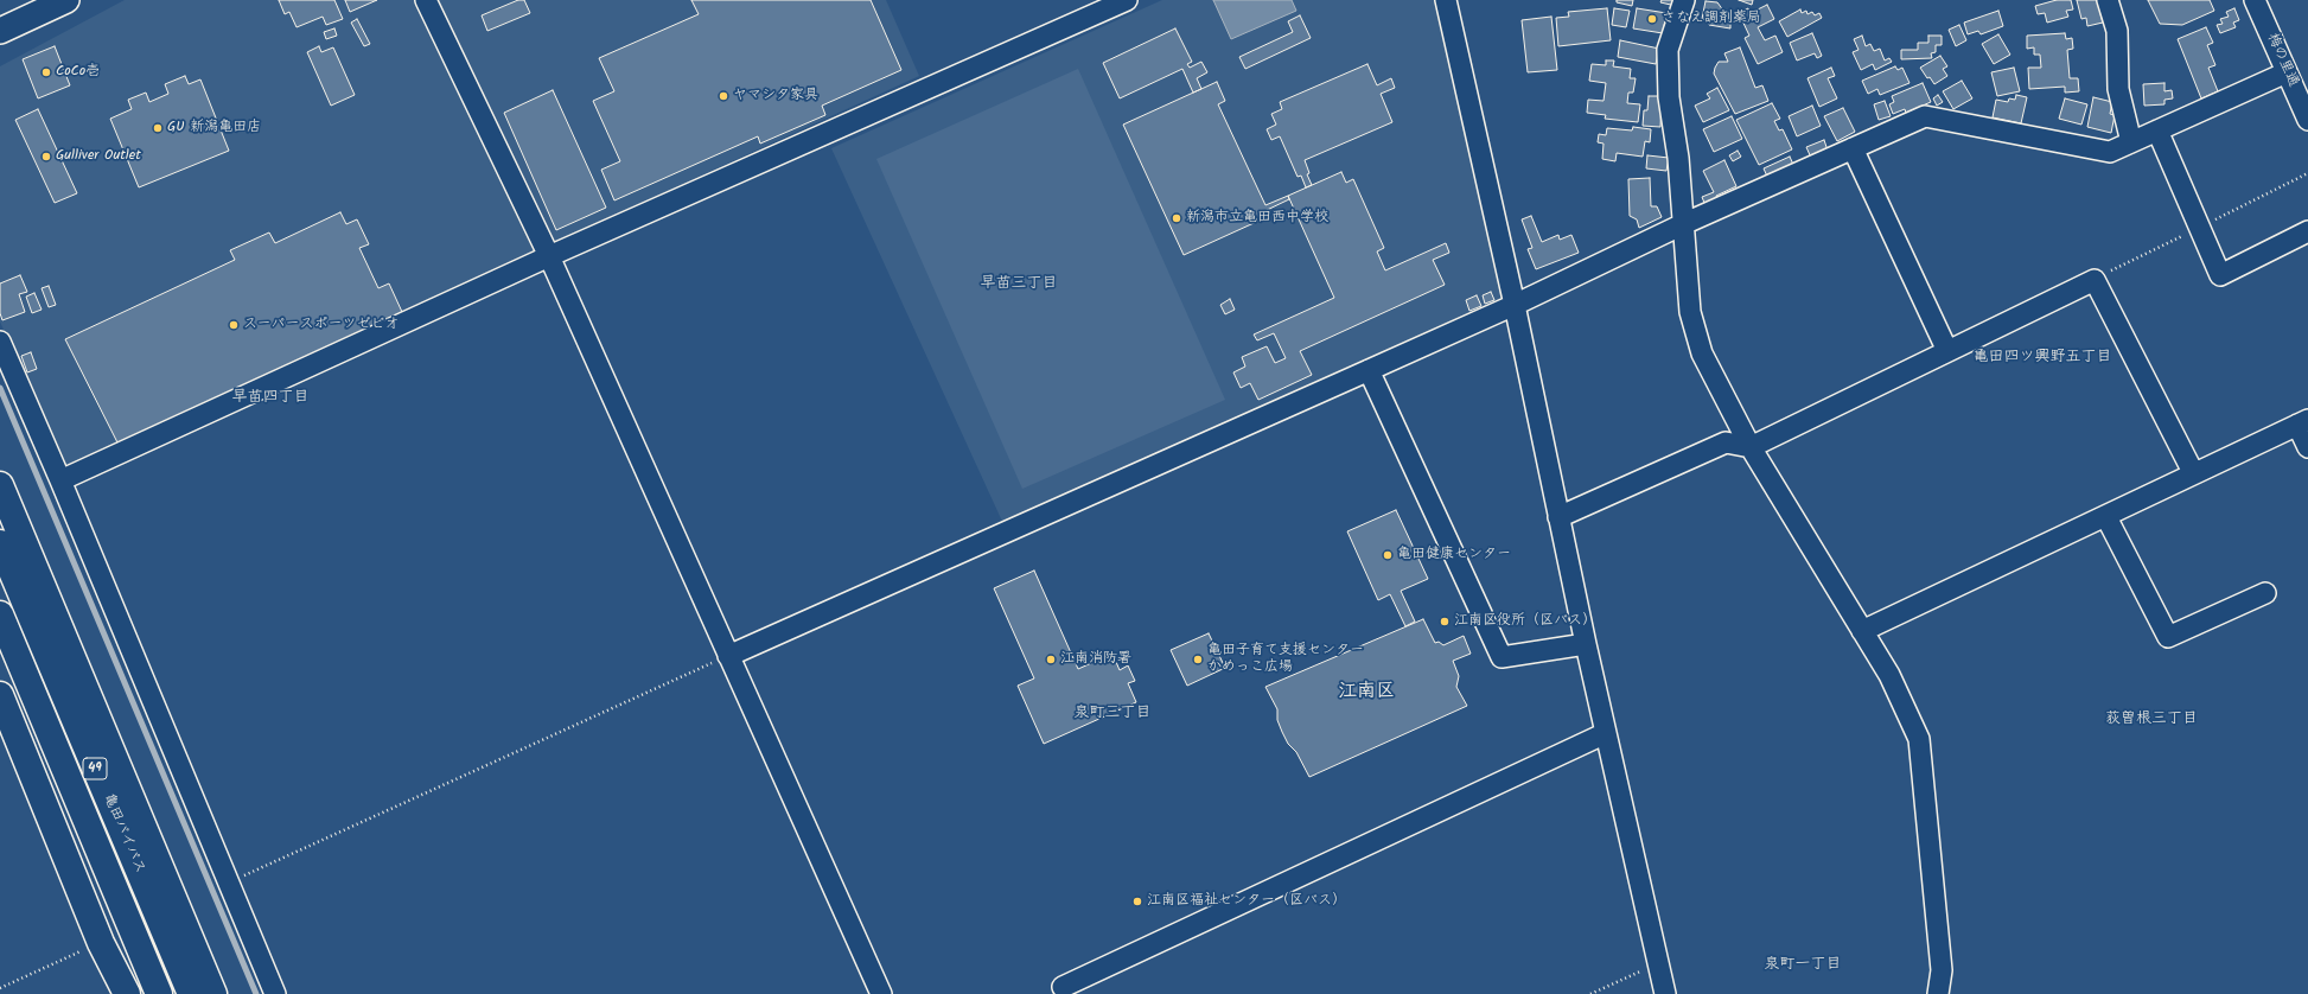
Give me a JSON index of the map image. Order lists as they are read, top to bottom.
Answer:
{
  "streets": {
    "highway": ["49", "亀田バイパス"],
    "street": ["梅の里通"]
  },
  "districts": [
    "早苗三丁目",
    "亀田四ツ興野五丁目",
    "早苗四丁目",
    "江南区",
    "泉町三丁目",
    "荻曽根三丁目",
    "泉町一丁目"
  ],
  "places": [
    "さなえ調剤薬局",
    "CoCo壱",
    "ヤマシタ家具",
    "GU 新潟亀田店",
    "Gulliver Outlet",
    "新潟市立亀田西中学校",
    "スーパースポーツゼビオ",
    "亀田健康センター",
    "江南区役所（区バス）",
    "江南消防署",
    "亀田子育て支援センター かめっこ広場",
    "江南区福祉センター（区バス）"
  ]
}
